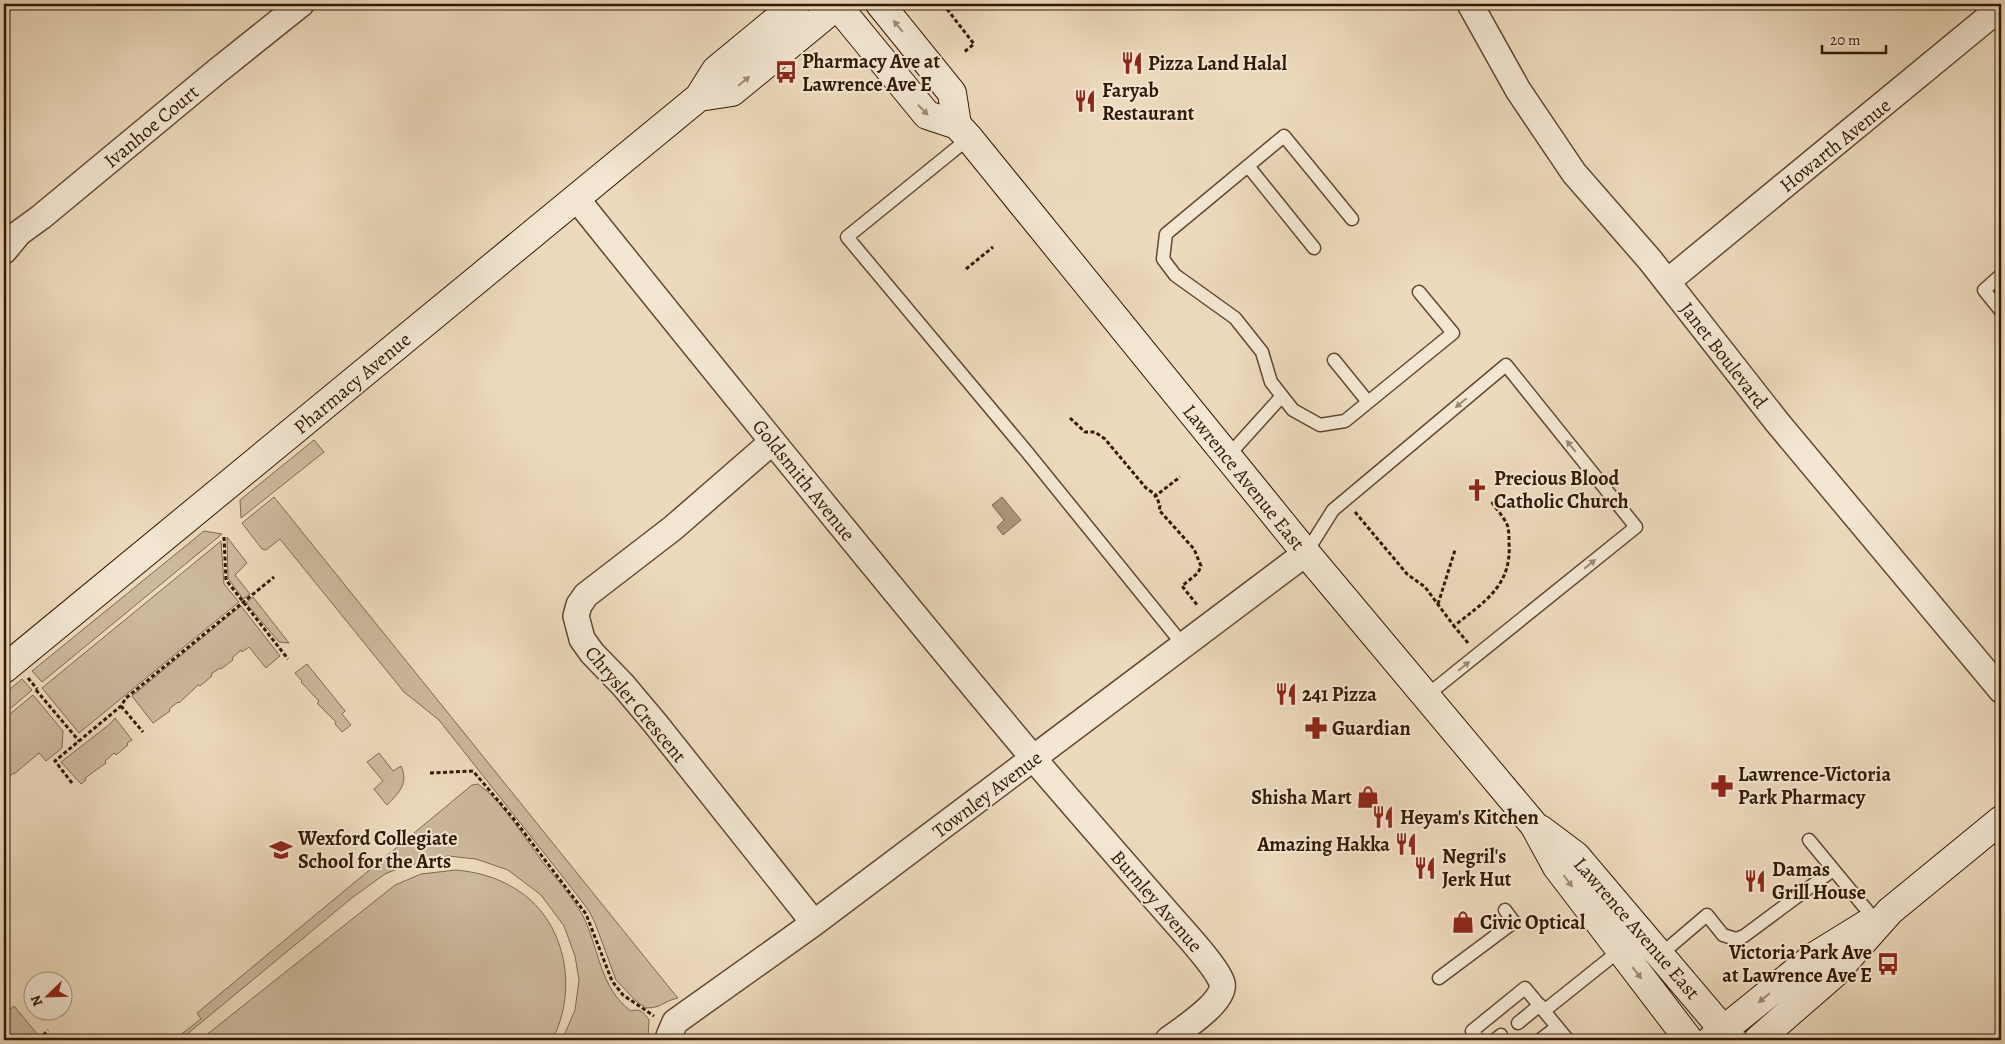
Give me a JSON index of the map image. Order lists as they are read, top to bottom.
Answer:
{
  "streets": {
    "main road": ["Pharmacy Avenue", "Lawrence Avenue East"],
    "street": [
      "Ivanhoe Court",
      "Howarth Avenue",
      "Janet Boulevard",
      "Goldsmith Avenue",
      "Chrysler Crescent",
      "Townley Avenue",
      "Burnley Avenue"
    ]
  },
  "crossings": [
    ["Howarth Avenue", "Janet Boulevard"],
    ["Pharmacy Avenue", "Goldsmith Avenue"],
    ["Lawrence Avenue East", "Townley Avenue"],
    ["Goldsmith Avenue", "Chrysler Crescent"],
    ["Goldsmith Avenue", "Townley Avenue"],
    ["Goldsmith Avenue", "Burnley Avenue"],
    ["Chrysler Crescent", "Townley Avenue"],
    ["Townley Avenue", "Burnley Avenue"]
  ],
  "places": {
    "restaurant": [
      "Pizza Land Halal",
      "Faryab Restaurant",
      "241 Pizza",
      "Heyam's Kitchen",
      "Amazing Hakka",
      "Negril's Jerk Hut",
      "Damas Grill House"
    ],
    "bus stop": ["Pharmacy Ave at Lawrence Ave E", "Victoria Park Ave at Lawrence Ave E"],
    "church": ["Precious Blood Catholic Church"],
    "pharmacy": ["Guardian", "Lawrence-Victoria Park Pharmacy"],
    "shop": ["Shisha Mart", "Civic Optical"],
    "school or university": ["Wexford Collegiate School for the Arts"]
  },
  "scale_bar": "20 m",
  "north": "bottom left"
}
